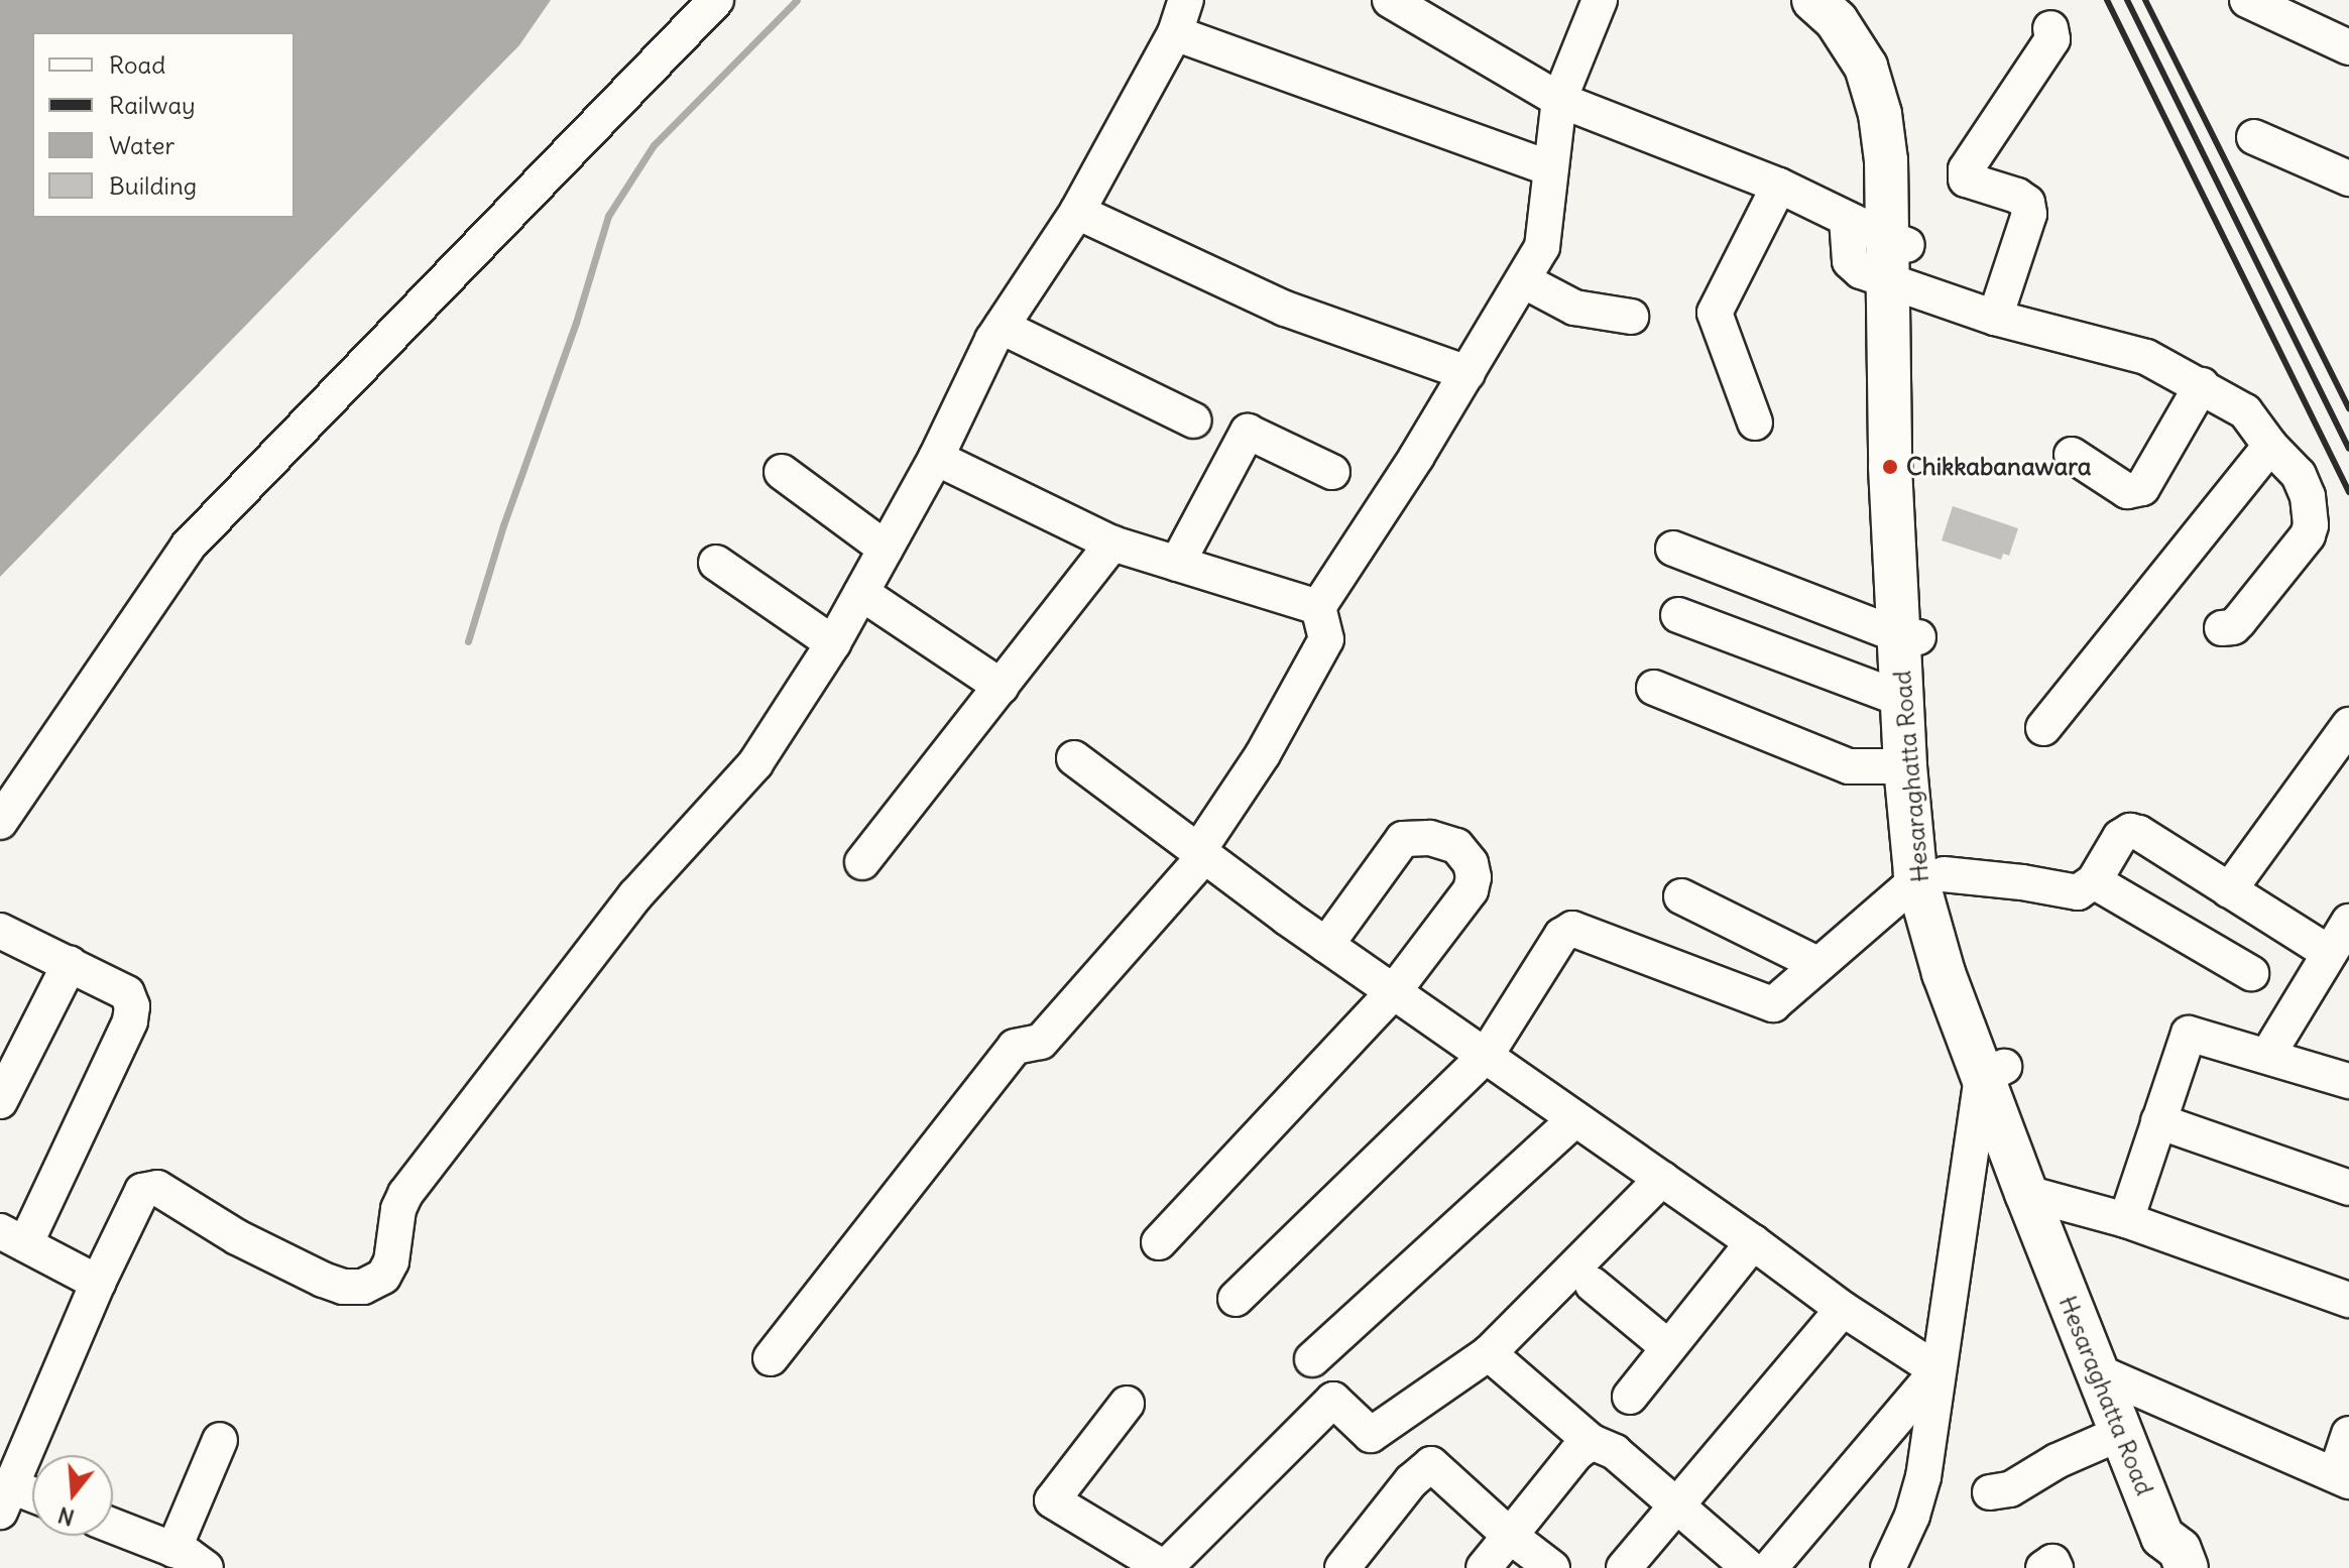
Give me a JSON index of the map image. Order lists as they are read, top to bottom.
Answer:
{
  "streets": {
    "main road": ["Hesaraghatta Road"]
  },
  "places": ["Chikkabanawara"],
  "legend": [
    "Road",
    "Railway",
    "Water",
    "Building"
  ],
  "north": "bottom"
}
